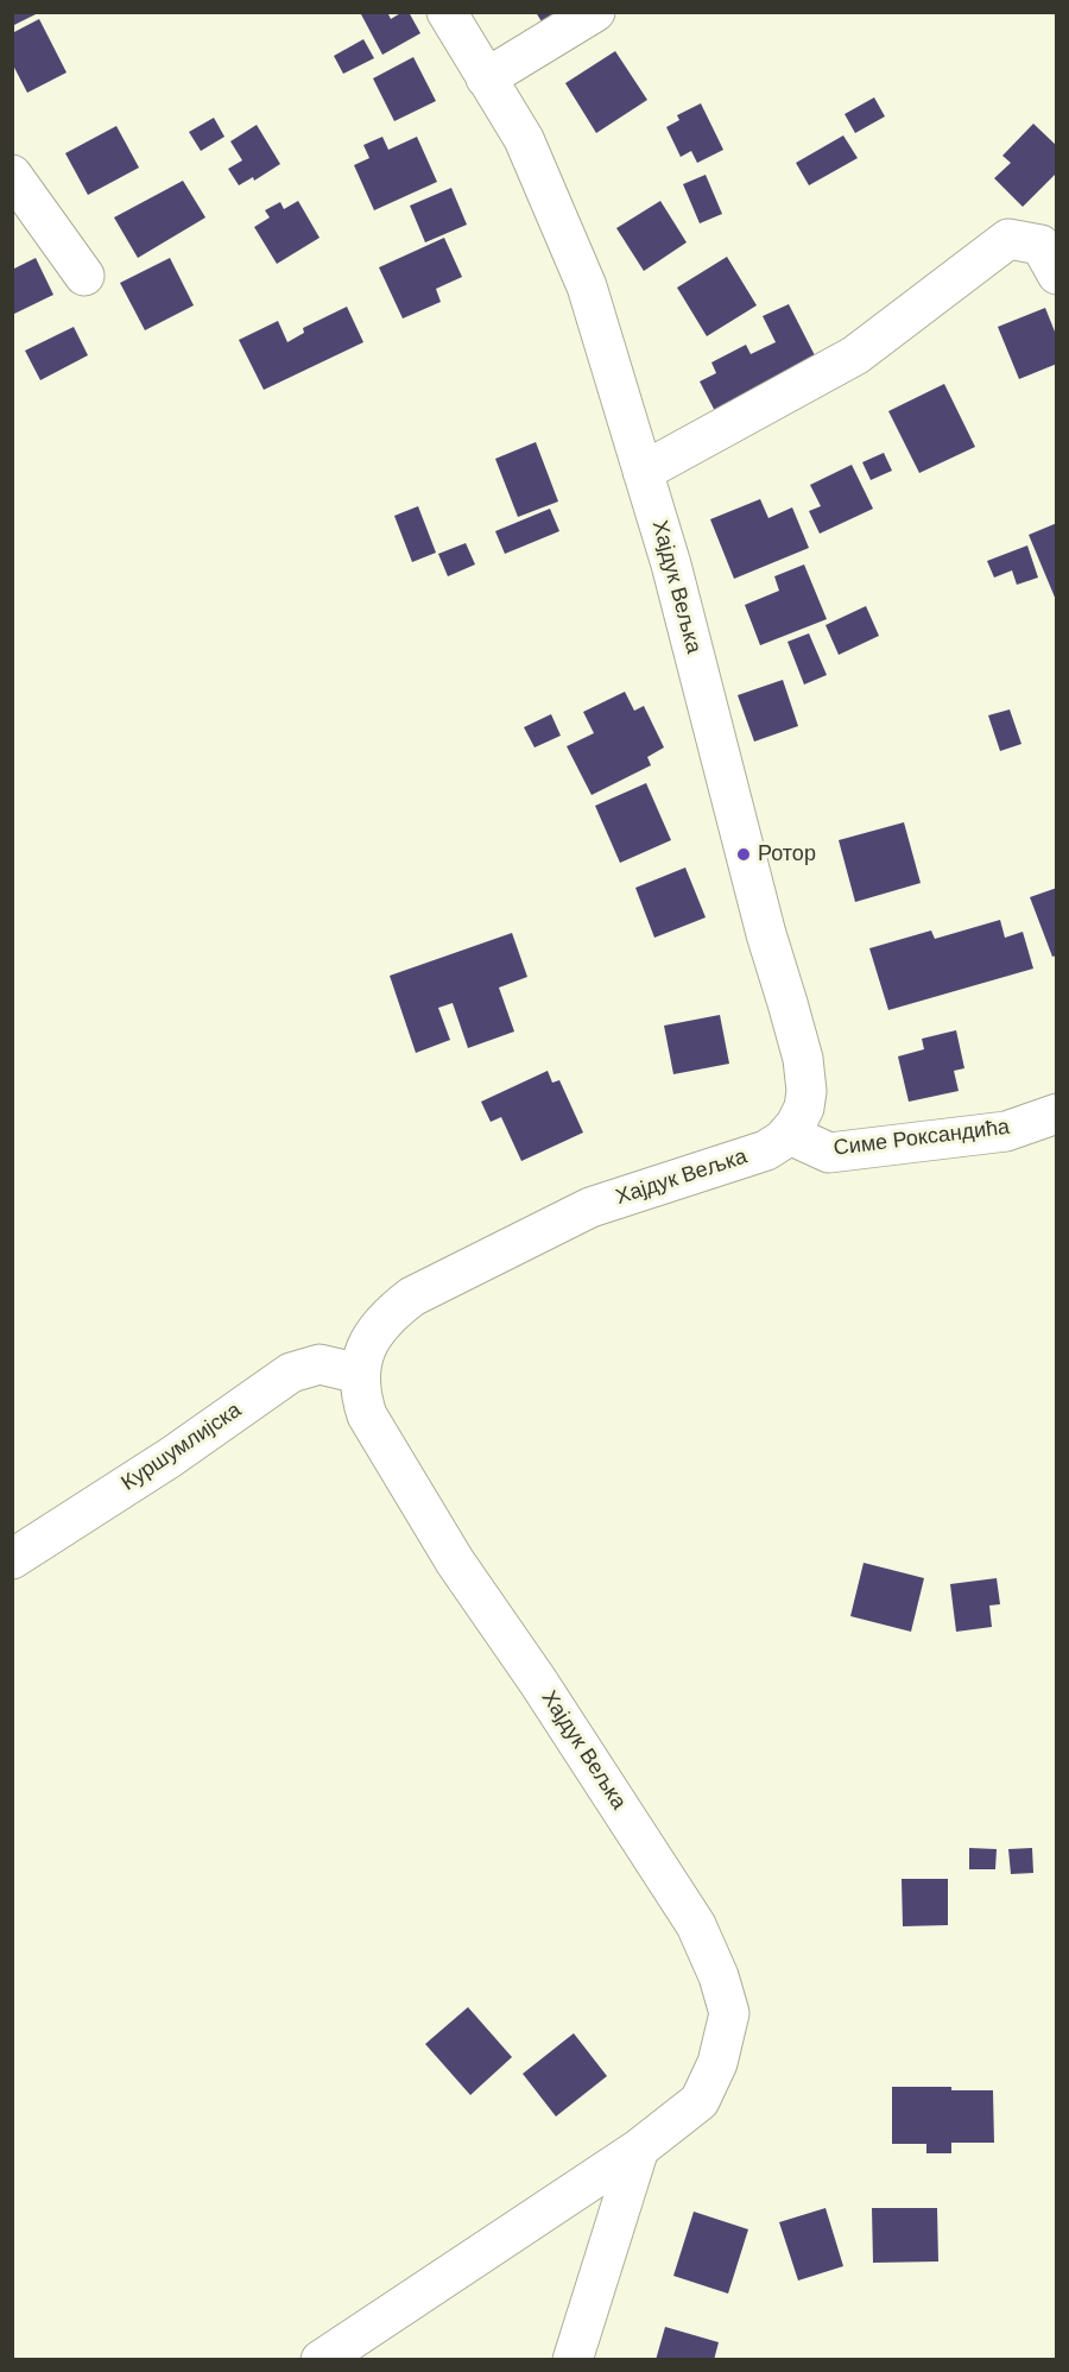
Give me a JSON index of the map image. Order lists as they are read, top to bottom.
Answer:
{
  "streets": {
    "street": ["Хајдук Вељка", "Симе Роксандића", "Куршумлијска"]
  },
  "crossings": [
    ["Хајдук Вељка", "Симе Роксандића"],
    ["Хајдук Вељка", "Куршумлијска"]
  ],
  "places": ["Ротор"]
}
